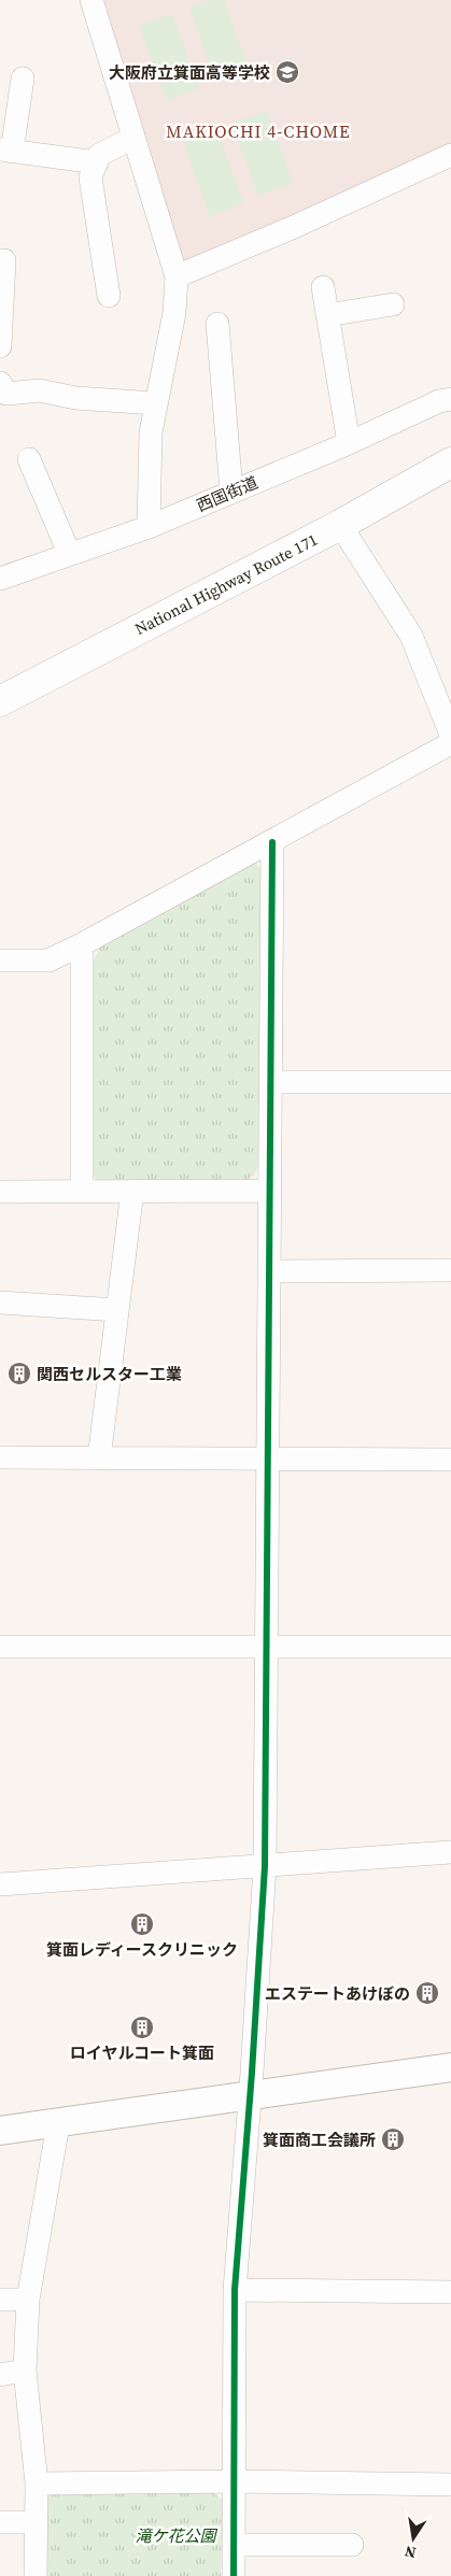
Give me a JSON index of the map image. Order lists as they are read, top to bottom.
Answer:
{
  "streets": {
    "highway": ["National Highway Route 171"],
    "street": ["西国街道"]
  },
  "districts": ["MAKIOCHI 4-CHOME"],
  "parks": ["滝ケ花公園"],
  "places": {
    "school or university": ["大阪府立箕面高等学校"],
    "building": [
      "関西セルスター工業",
      "箕面レディースクリニック",
      "エステートあけぼの",
      "ロイヤルコート箕面",
      "箕面商工会議所"
    ]
  },
  "north": "bottom"
}
